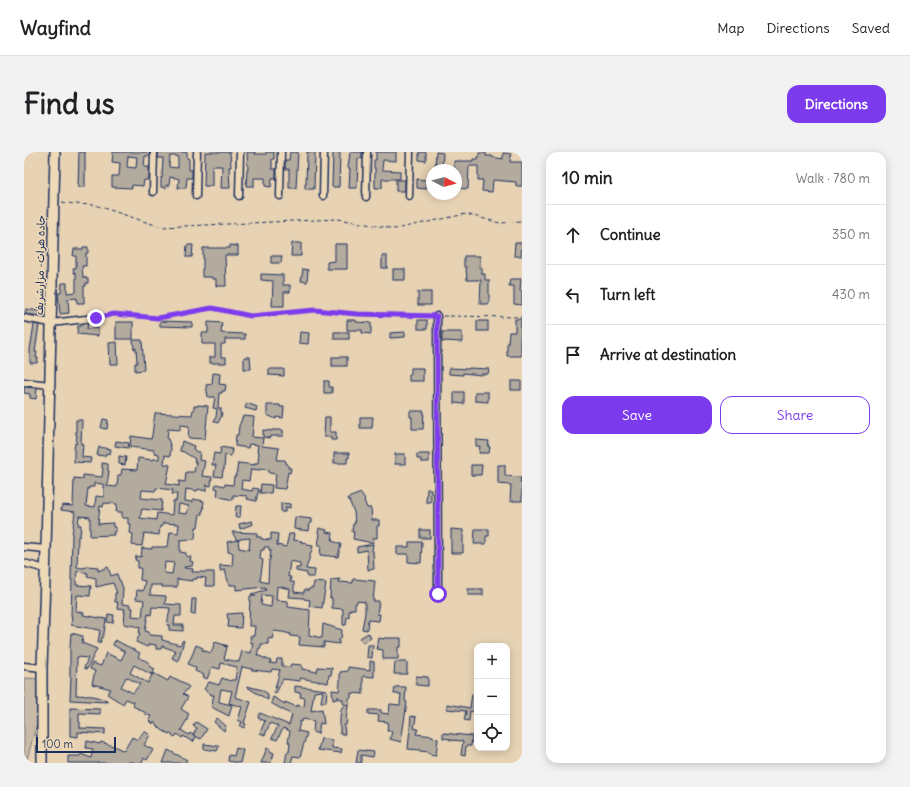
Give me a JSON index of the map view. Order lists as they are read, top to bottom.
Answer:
{
  "streets": {
    "highway": ["جاده هرات- مزارشریف"]
  },
  "scale_bar": "100 m",
  "north": "right",
  "page": {
    "header": "Wayfind",
    "nav": ["Map", "Directions", "Saved"],
    "buttons": [
      "Directions",
      ["Save", "Share"]
    ],
    "title": "Find us",
    "heading": ["10 min", "Walk · 780 m"],
    "list": [
      ["Continue", "350 m"],
      ["Turn left", "430 m"],
      "Arrive at destination"
    ],
    "map_buttons": ["+", "−"],
    "scale": "100 m"
  }
}
